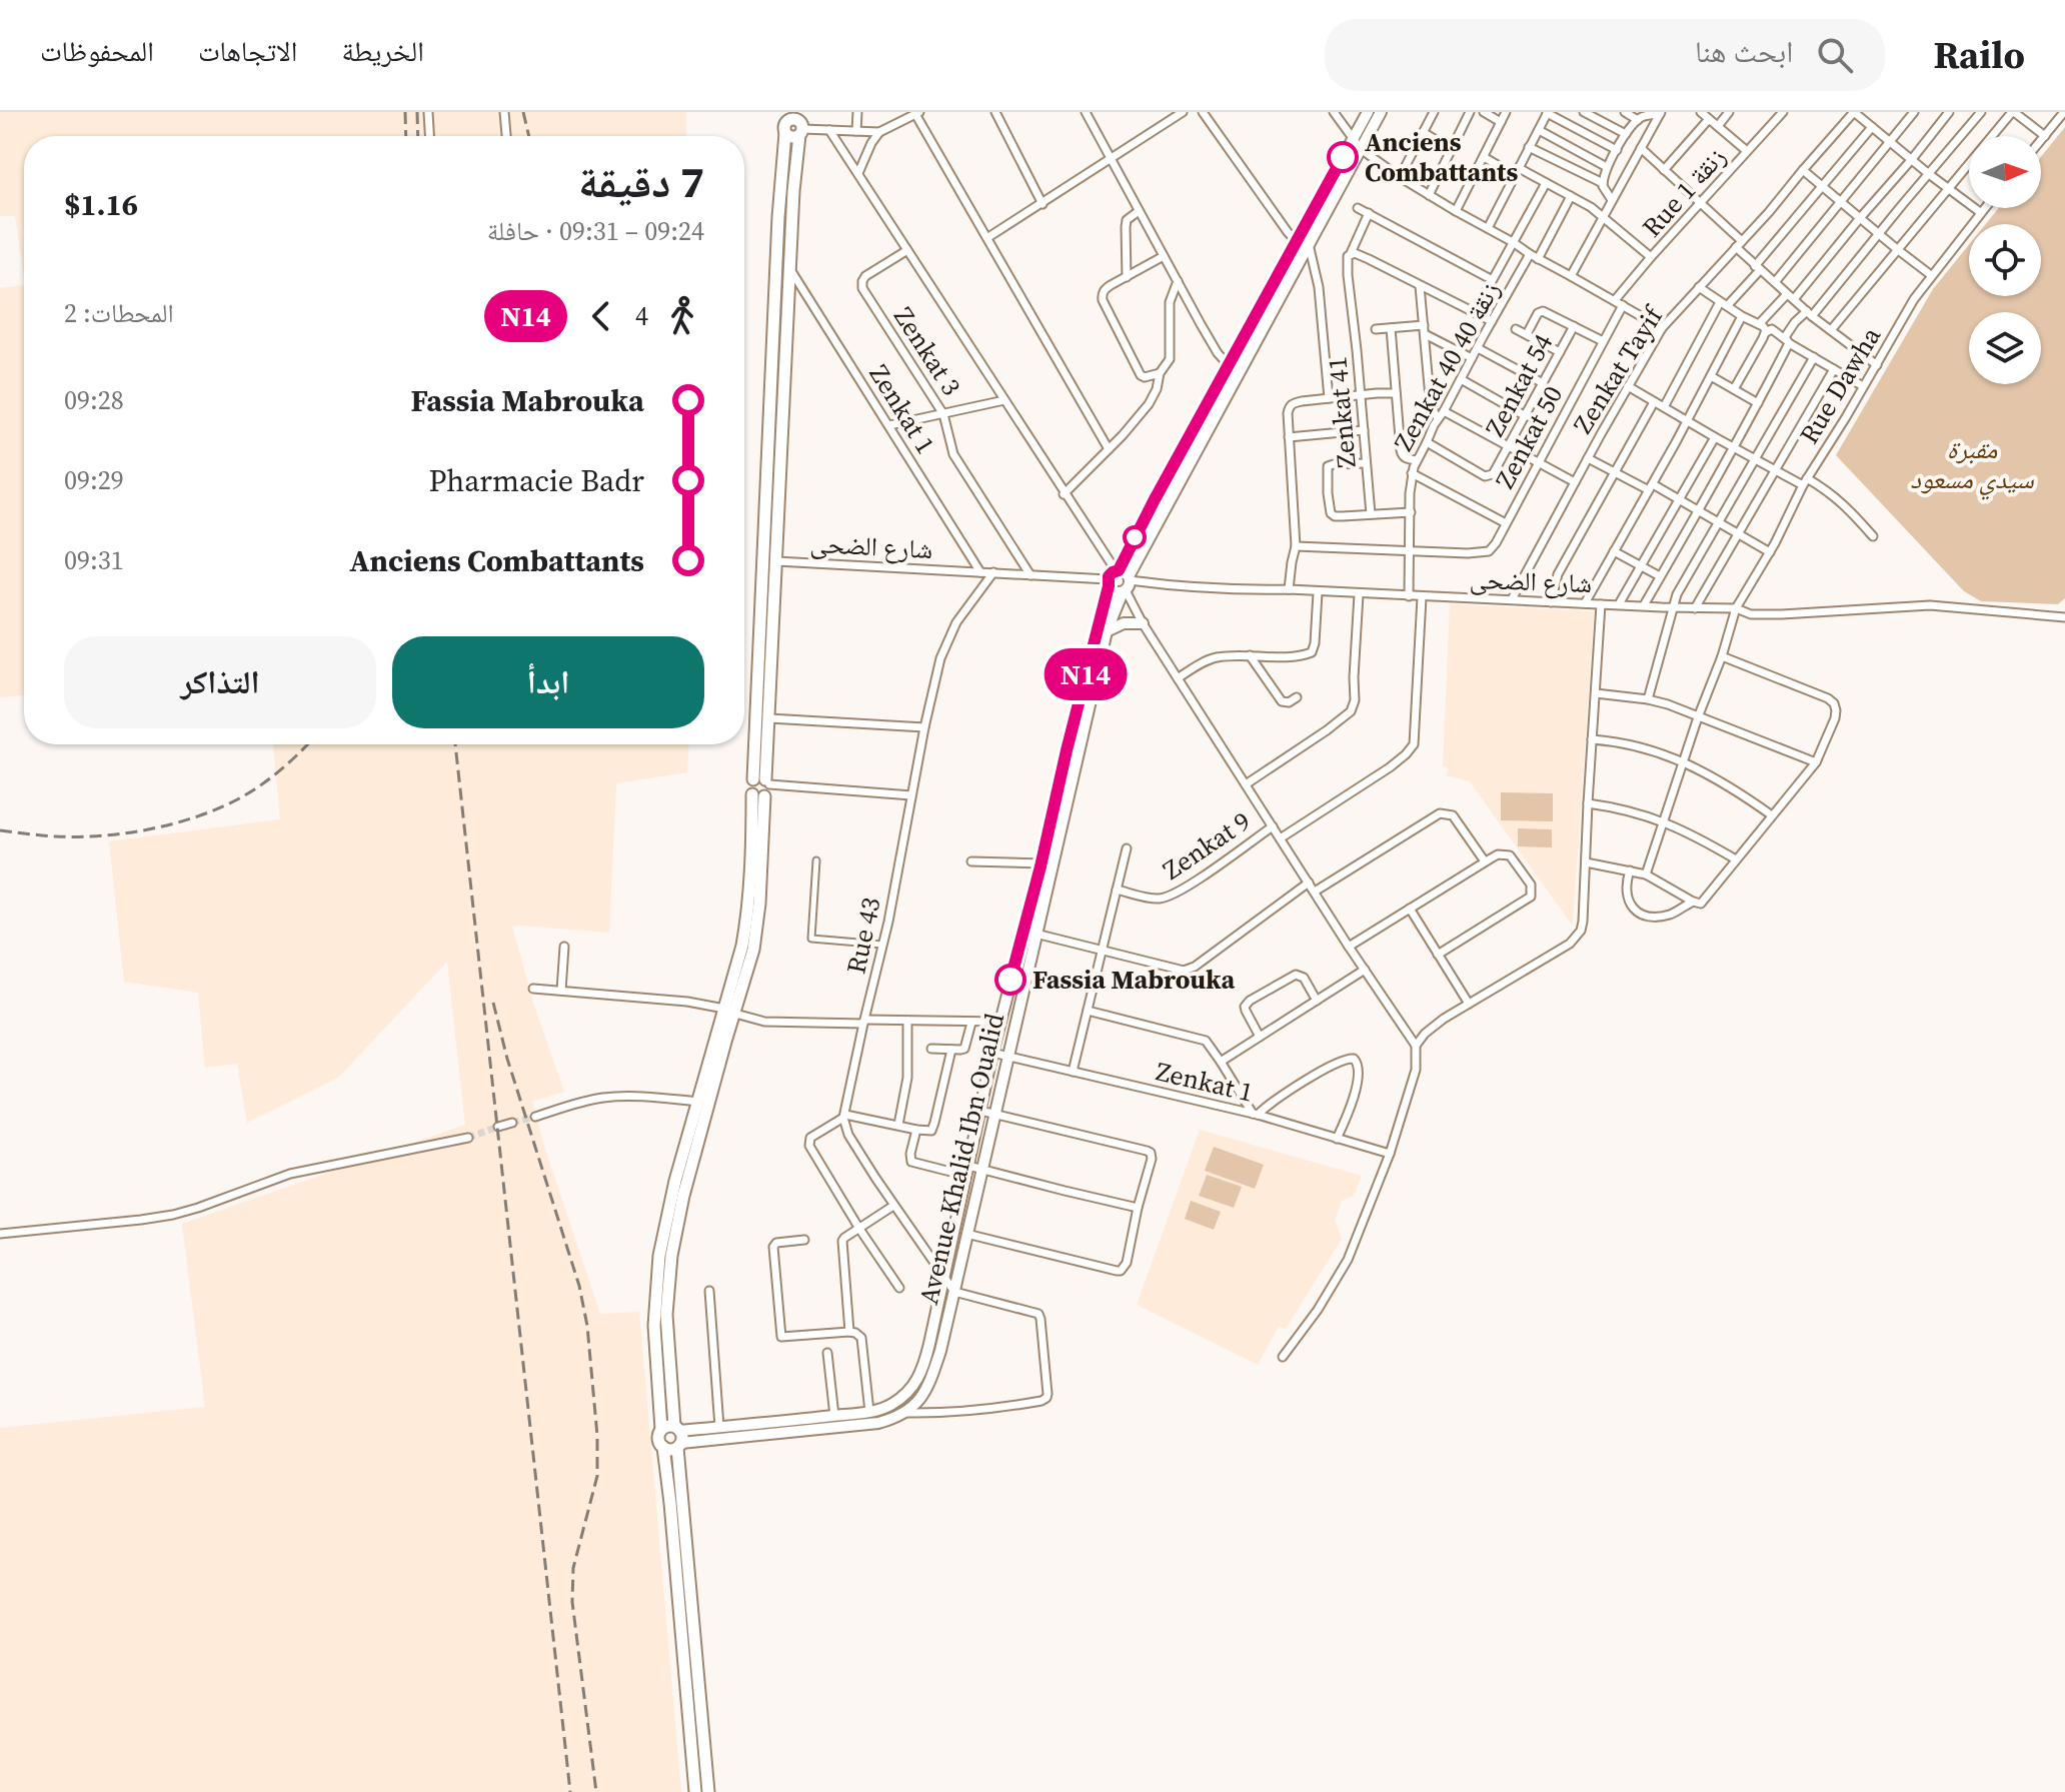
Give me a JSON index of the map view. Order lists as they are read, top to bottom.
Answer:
{
  "streets": {
    "main road": ["Avenue Khalid Ibn Oualid"],
    "street": [
      "Rue 1 زنقة",
      "Zenkat 3",
      "Zenkat 40 زنقة 40",
      "Zenkat Tayif",
      "Zenkat 54",
      "Rue Dawha",
      "Zenkat 1",
      "Zenkat 41",
      "Zenkat 50",
      "شارع الضحى",
      "Zenkat 9",
      "Rue 43"
    ]
  },
  "crossings": [
    ["Rue 1 زنقة", "Zenkat 50"],
    ["Zenkat 3", "شارع الضحى"],
    ["Zenkat 40 زنقة 40", "Zenkat 54"],
    ["Zenkat 40 زنقة 40", "Zenkat 50"],
    ["Zenkat 40 زنقة 40", "شارع الضحى"],
    ["Zenkat Tayif", "شارع الضحى"],
    ["Zenkat 54", "Zenkat 50"],
    ["Rue Dawha", "شارع الضحى"],
    ["Zenkat 1", "شارع الضحى"],
    ["Zenkat 1", "Avenue Khalid Ibn Oualid"],
    ["شارع الضحى", "Rue 43"],
    ["شارع الضحى", "Avenue Khalid Ibn Oualid"]
  ],
  "parks": ["مقبرة سيدي مسعود"],
  "places": ["Anciens Combattants", "Fassia Mabrouka"],
  "lines": ["bus line N14"],
  "north": "right",
  "page": {
    "header": "Railo",
    "search": "ابحث هنا",
    "nav": ["الخريطة", "الاتجاهات", "المحفوظات"],
    "on_map": "N14",
    "heading": ["7 دقيقة", "09:24 – 09:31 · حافلة", "$1.16"],
    "legs": ["4", "N14", "المحطات: 2"],
    "list": [
      {
        "name": "Fassia Mabrouka",
        "value": "09:28"
      },
      {
        "name": "Pharmacie Badr",
        "value": "09:29"
      },
      {
        "name": "Anciens Combattants",
        "value": "09:31"
      }
    ],
    "buttons": ["ابدأ", "التذاكر"]
  }
}
